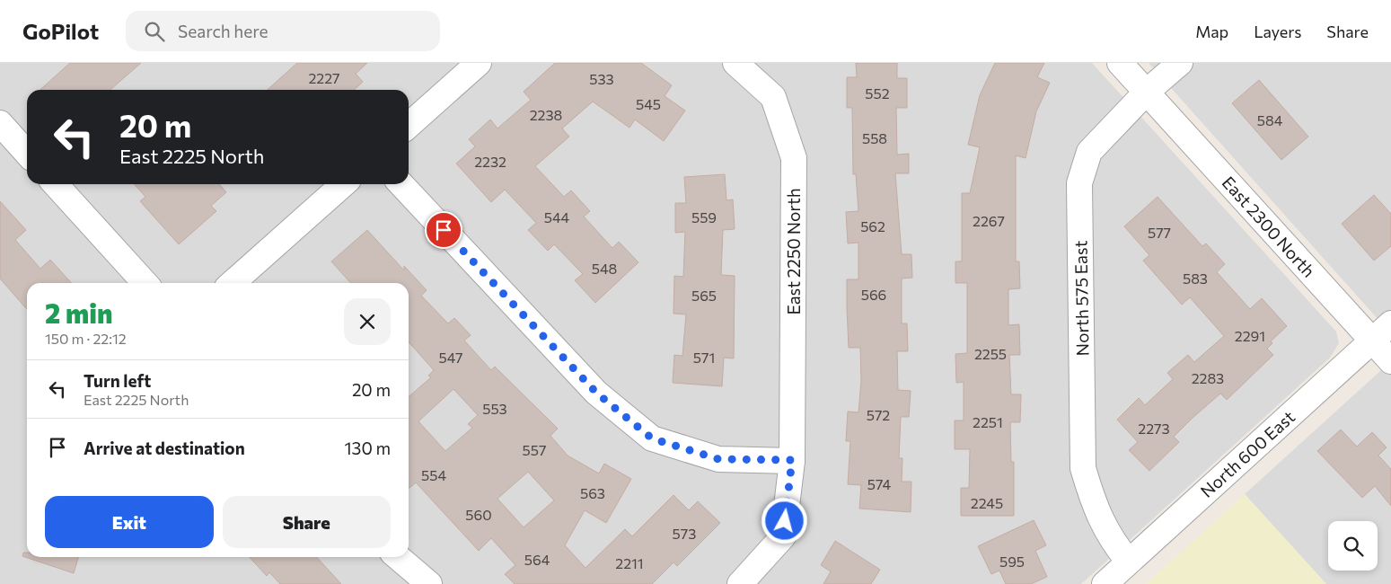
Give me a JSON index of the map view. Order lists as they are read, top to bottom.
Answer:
{
  "streets": {
    "street": [
      "East 2300 North",
      "East 2250 North",
      "North 575 East",
      "North 600 East"
    ]
  },
  "crossings": [
    ["East 2300 North", "North 575 East"],
    ["East 2300 North", "North 600 East"],
    ["North 575 East", "North 600 East"]
  ],
  "house_numbers": [
    "2227",
    "533",
    "552",
    "545",
    "2238",
    "584",
    "558",
    "2232",
    "544",
    "559",
    "2267",
    "562",
    "577",
    "548",
    "583",
    "566",
    "565",
    "2291",
    "2255",
    "547",
    "571",
    "2283",
    "553",
    "572",
    "2251",
    "2273",
    "557",
    "554",
    "574",
    "563",
    "2245",
    "560",
    "573",
    "564",
    "595",
    "2211"
  ],
  "page": {
    "header": "GoPilot",
    "search": "Search here",
    "nav": ["Map", "Layers", "Share"],
    "turn": ["20 m", "East 2225 North"],
    "heading": ["2 min", "150 m · 22:12"],
    "list": [
      {
        "name": "Turn left",
        "note": "East 2225 North",
        "value": "20 m"
      },
      {
        "name": "Arrive at destination",
        "value": "130 m"
      }
    ],
    "buttons": ["Exit", "Share"]
  }
}
